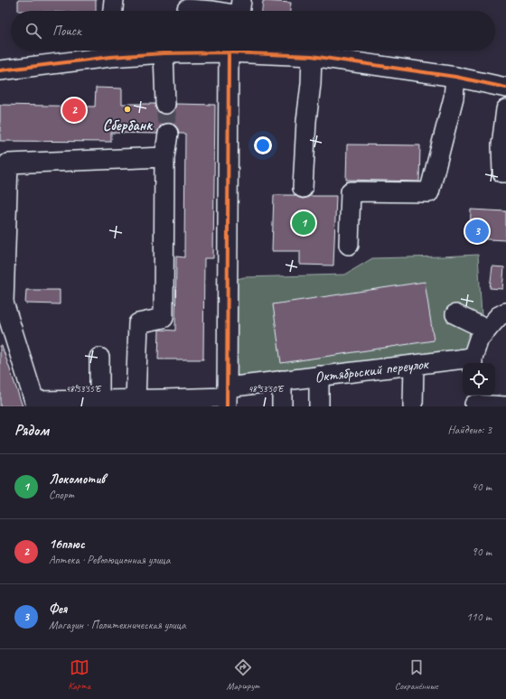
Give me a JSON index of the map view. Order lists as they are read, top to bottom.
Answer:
{
  "streets": {
    "street": ["Октябрьский переулок"]
  },
  "places": ["Сбербанк"],
  "page": {
    "search": "Поиск",
    "pins": ["2", "1", "3"],
    "heading": ["Рядом", "Найдено: 3"],
    "list": [
      {
        "mark": "1",
        "name": "Локомотив",
        "note": "Спорт",
        "value": "40 m"
      },
      {
        "mark": "2",
        "name": "16плюс",
        "note": "Аптека · Революционная улица",
        "value": "90 m"
      },
      {
        "mark": "3",
        "name": "Фея",
        "note": "Магазин · Политехническая улица",
        "value": "110 m"
      }
    ],
    "nav": ["Карта", "Маршрут", "Сохранённые"]
  },
  "coordinates": ["48°53'55\"E", "48°53'50\"E"]
}
